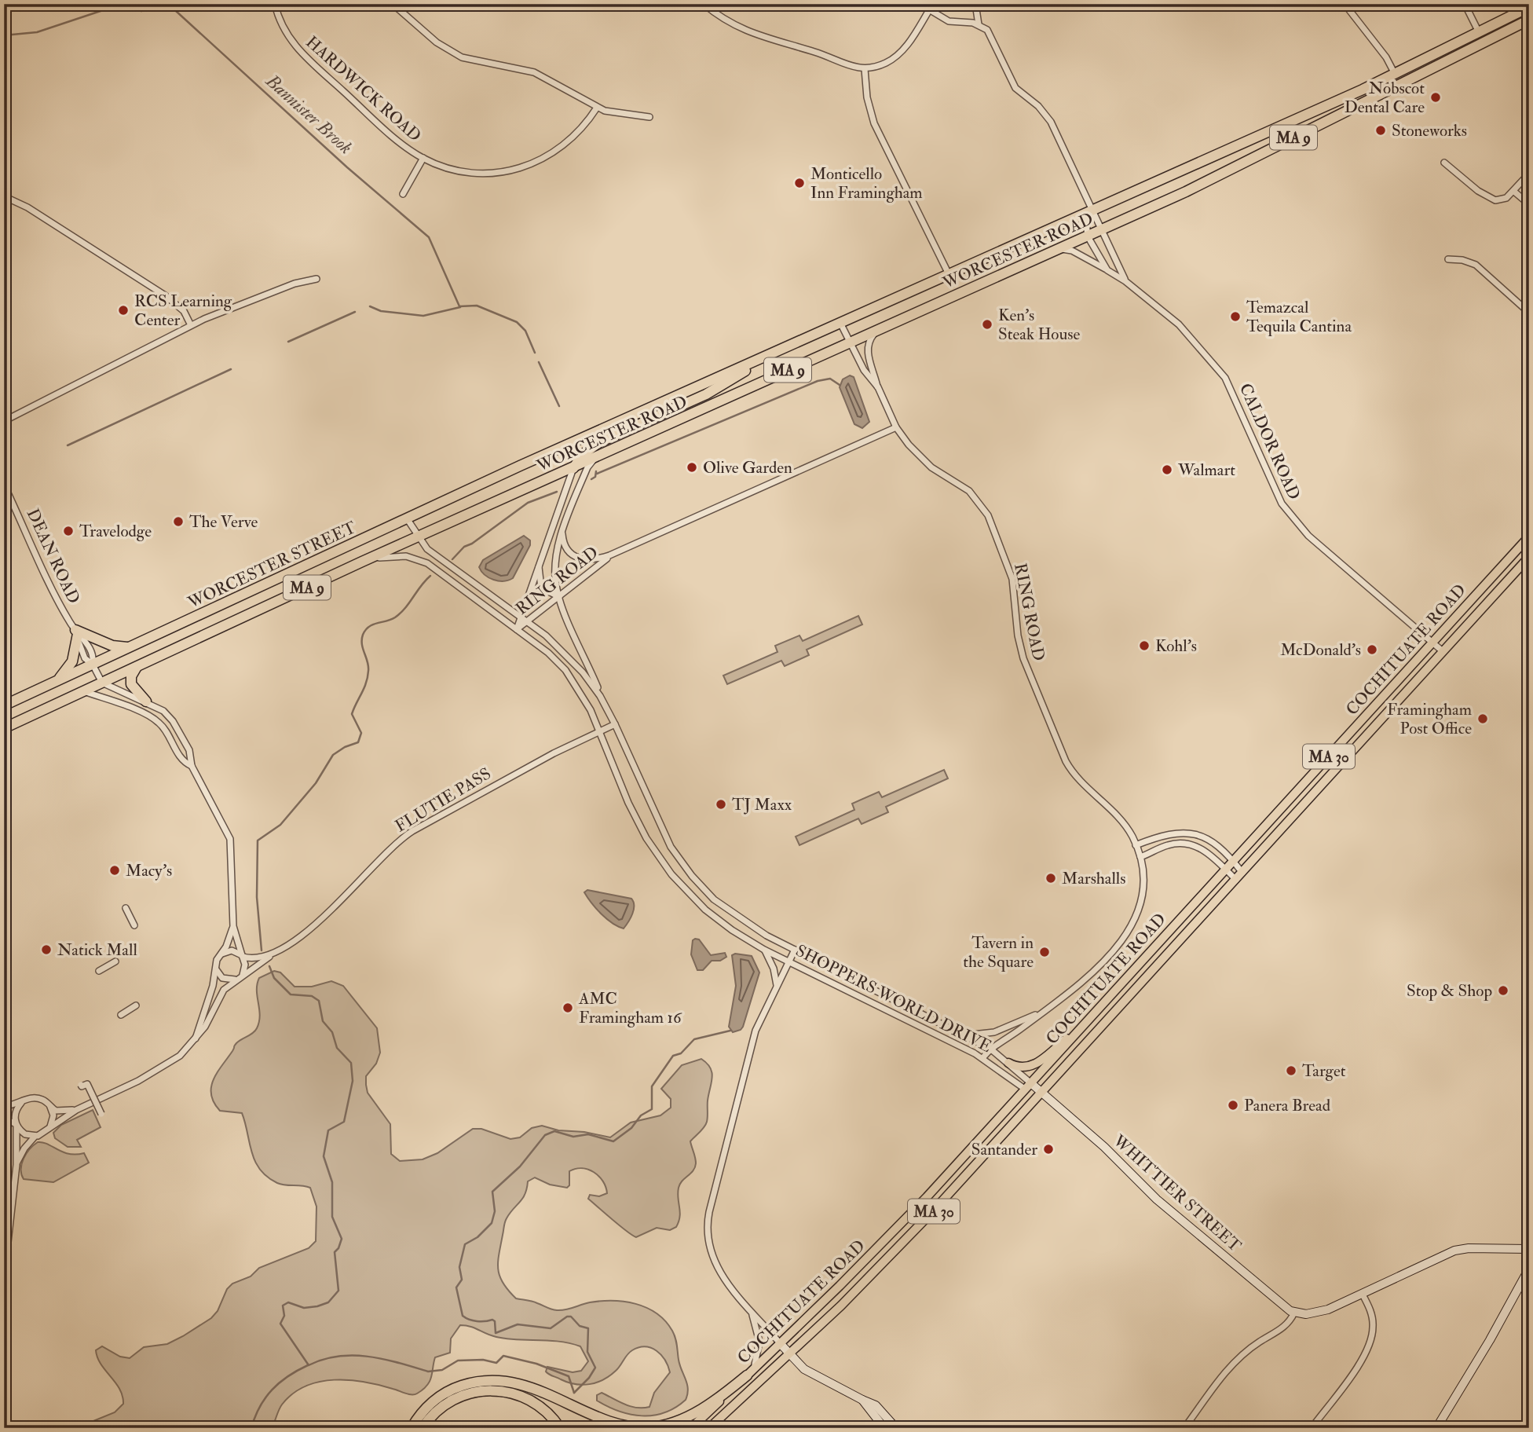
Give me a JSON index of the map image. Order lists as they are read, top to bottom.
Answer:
{
  "streets": {
    "highway": ["MA 9", "WORCESTER ROAD", "WORCESTER STREET"],
    "main road": ["COCHITUATE ROAD", "MA 30"],
    "street": [
      "HARDWICK ROAD",
      "CALDOR ROAD",
      "DEAN ROAD",
      "RING ROAD",
      "FLUTIE PASS",
      "SHOPPERS WORLD DRIVE",
      "WHITTIER STREET"
    ]
  },
  "crossings": [
    ["MA 9", "WORCESTER ROAD"],
    ["MA 9", "DEAN ROAD"],
    ["MA 9", "SHOPPERS WORLD DRIVE"],
    ["WORCESTER ROAD", "CALDOR ROAD"],
    ["WORCESTER ROAD", "WORCESTER STREET"],
    ["WORCESTER ROAD", "RING ROAD"],
    ["WORCESTER ROAD", "SHOPPERS WORLD DRIVE"],
    ["CALDOR ROAD", "COCHITUATE ROAD"],
    ["DEAN ROAD", "WORCESTER STREET"],
    ["WORCESTER STREET", "SHOPPERS WORLD DRIVE"],
    ["RING ROAD", "SHOPPERS WORLD DRIVE"],
    ["COCHITUATE ROAD", "SHOPPERS WORLD DRIVE"],
    ["COCHITUATE ROAD", "WHITTIER STREET"],
    ["FLUTIE PASS", "SHOPPERS WORLD DRIVE"],
    ["SHOPPERS WORLD DRIVE", "WHITTIER STREET"]
  ],
  "water": ["Bannister Brook"],
  "places": [
    "Nobscot Dental Care",
    "Stoneworks",
    "Monticello Inn Framingham",
    "RCS Learning Center",
    "Temazcal Tequila Cantina",
    "Ken's Steak House",
    "Olive Garden",
    "Walmart",
    "The Verve",
    "Travelodge",
    "Kohl's",
    "McDonald's",
    "Framingham Post Office",
    "TJ Maxx",
    "Macy's",
    "Marshalls",
    "Natick Mall",
    "Tavern in the Square",
    "Stop & Shop",
    "AMC Framingham 16",
    "Target",
    "Panera Bread",
    "Santander"
  ]
}
